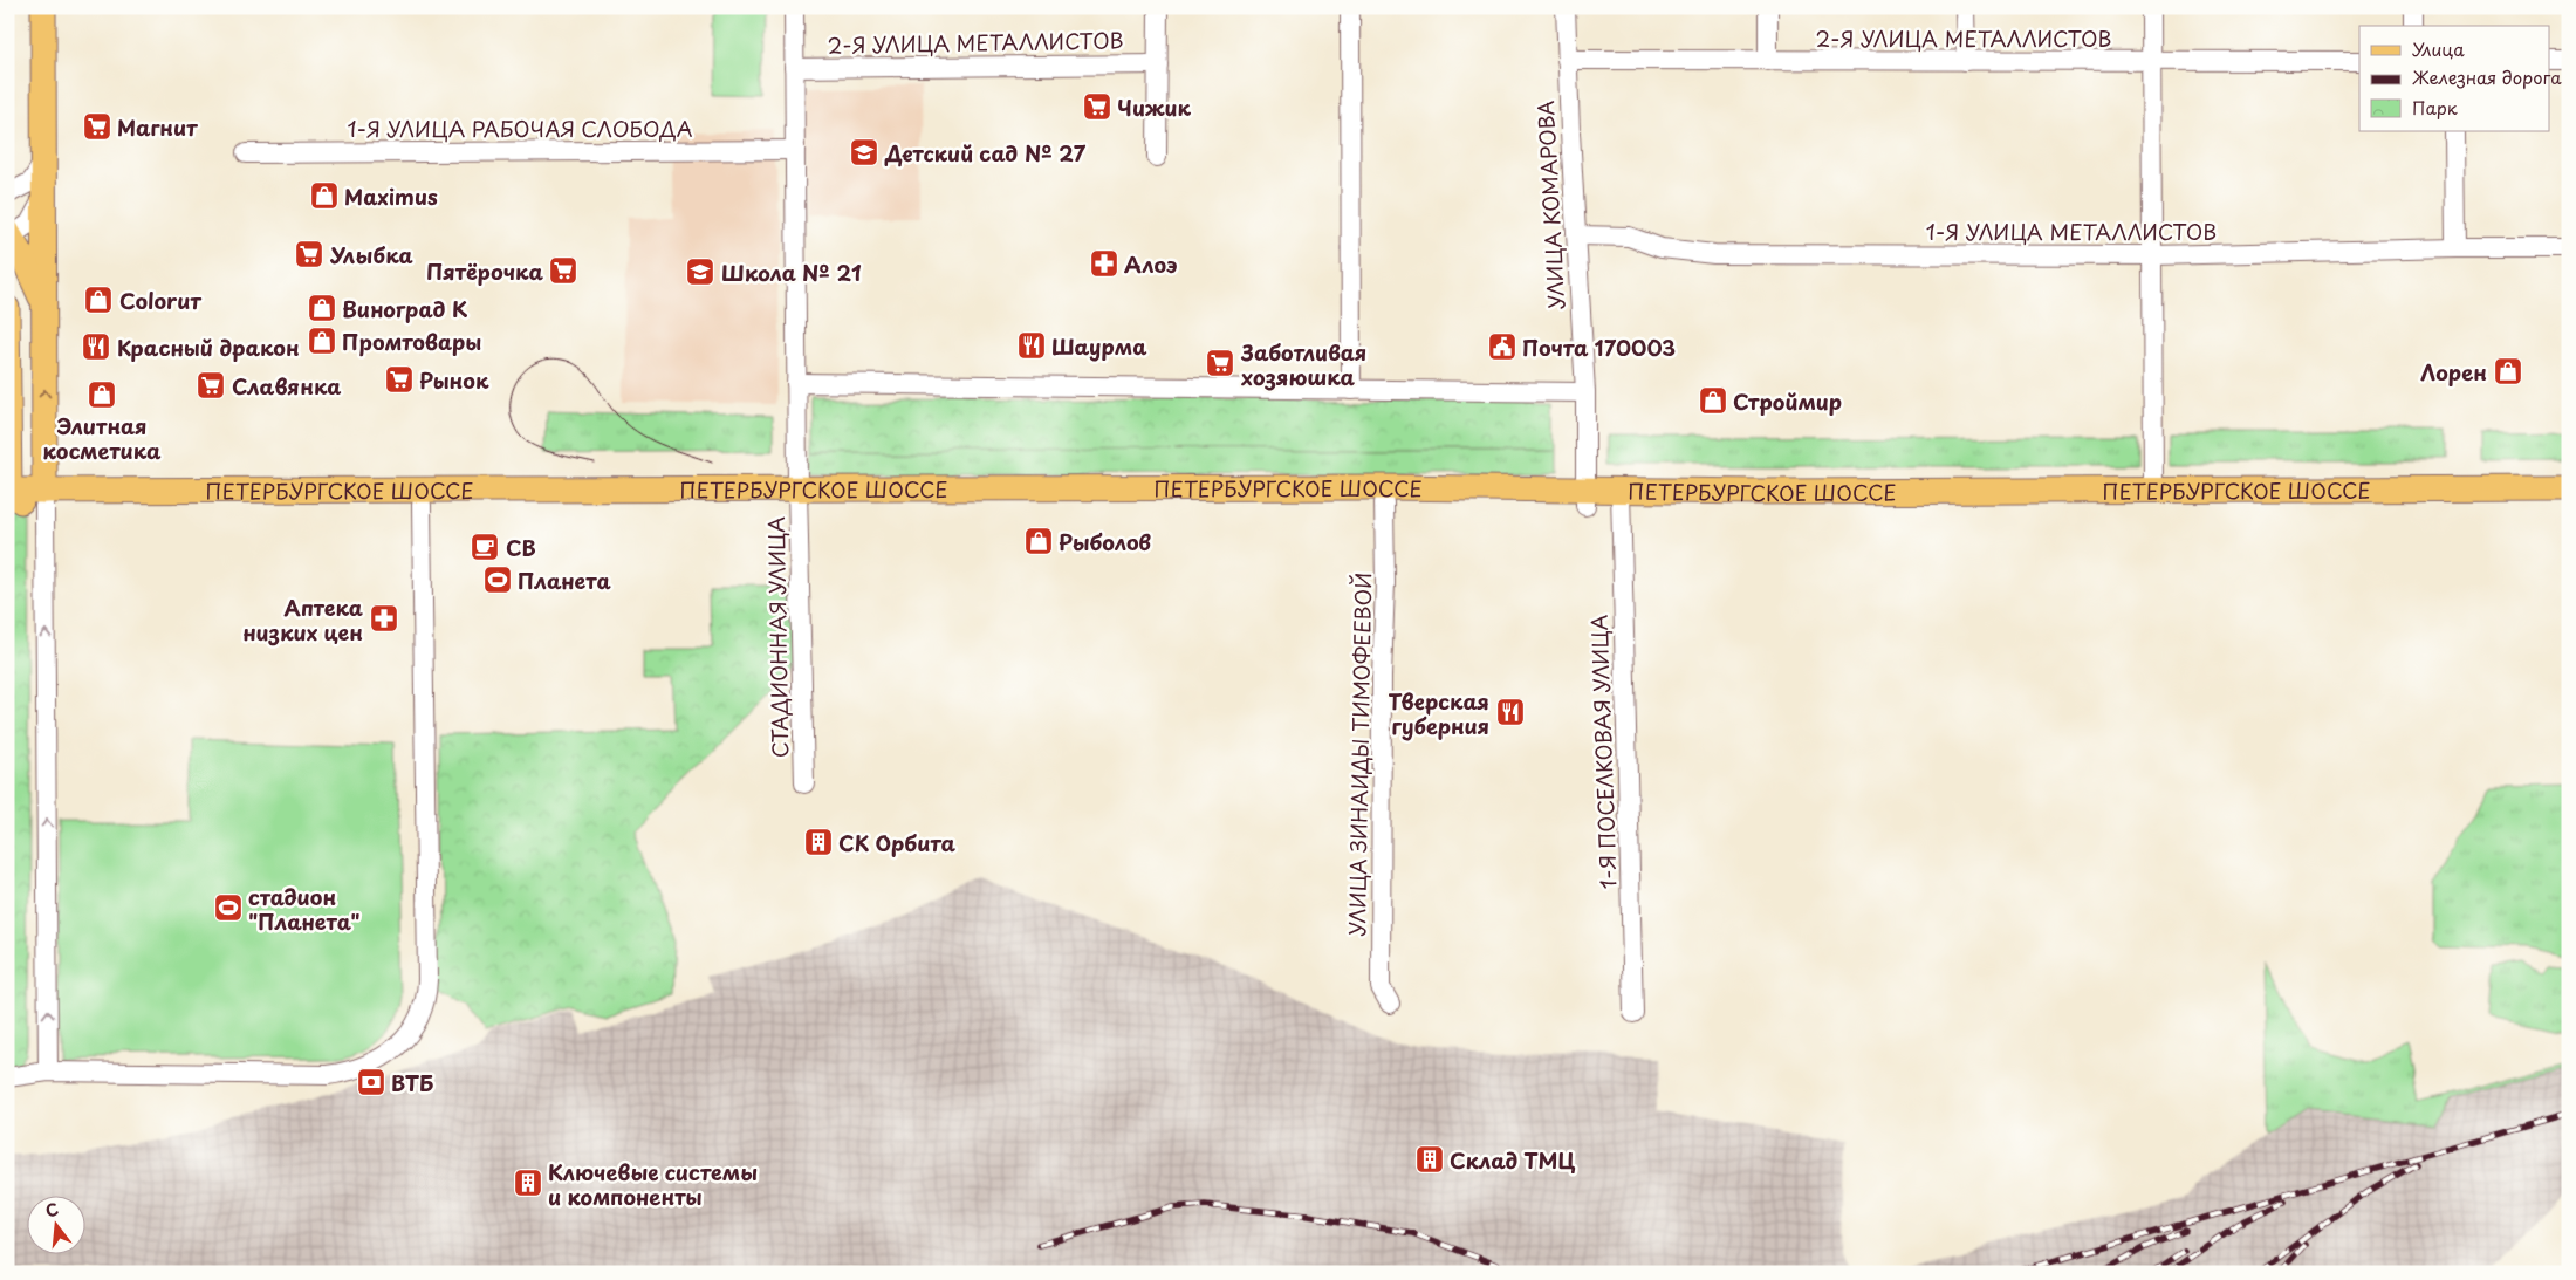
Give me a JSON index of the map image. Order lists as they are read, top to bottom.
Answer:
{
  "streets": {
    "main road": ["ПЕТЕРБУРГСКОЕ ШОССЕ"],
    "street": [
      "2-Я УЛИЦА МЕТАЛЛИСТОВ",
      "1-Я УЛИЦА РАБОЧАЯ СЛОБОДА",
      "УЛИЦА КОМАРОВА",
      "1-Я УЛИЦА МЕТАЛЛИСТОВ",
      "СТАДИОННАЯ УЛИЦА",
      "1-Я ПОСЕЛКОВАЯ УЛИЦА",
      "УЛИЦА ЗИНАИДЫ ТИМОФЕЕВОЙ"
    ]
  },
  "crossings": [
    ["2-Я УЛИЦА МЕТАЛЛИСТОВ", "УЛИЦА КОМАРОВА"],
    ["2-Я УЛИЦА МЕТАЛЛИСТОВ", "СТАДИОННАЯ УЛИЦА"],
    ["1-Я УЛИЦА РАБОЧАЯ СЛОБОДА", "СТАДИОННАЯ УЛИЦА"],
    ["УЛИЦА КОМАРОВА", "1-Я УЛИЦА МЕТАЛЛИСТОВ"],
    ["УЛИЦА КОМАРОВА", "ПЕТЕРБУРГСКОЕ ШОССЕ"],
    ["ПЕТЕРБУРГСКОЕ ШОССЕ", "СТАДИОННАЯ УЛИЦА"],
    ["ПЕТЕРБУРГСКОЕ ШОССЕ", "1-Я ПОСЕЛКОВАЯ УЛИЦА"],
    ["ПЕТЕРБУРГСКОЕ ШОССЕ", "УЛИЦА ЗИНАИДЫ ТИМОФЕЕВОЙ"]
  ],
  "places": {
    "supermarket": [
      "Чижик",
      "Магнит",
      "Улыбка",
      "Пятёрочка",
      "Заботливая хозяюшка",
      "Рынок",
      "Славянка"
    ],
    "school or university": ["Детский сад № 27", "Школа № 21"],
    "shop": [
      "Maximus",
      "Colorит",
      "Виноград К",
      "Промтовары",
      "Лорен",
      "Элитная косметика",
      "Строймир",
      "Рыболов"
    ],
    "pharmacy": ["Алоэ", "Аптека низких цен"],
    "restaurant": ["Шаурма", "Красный дракон", "Тверская губерния"],
    "public building": ["Почта 170003"],
    "cafe": ["СВ"],
    "sports": ["Планета", "стадион \"Планета\""],
    "building": ["СК Орбита", "Склад ТМЦ", "Ключевые системы и компоненты"],
    "bank": ["ВТБ"]
  },
  "legend": ["Улица", "Железная дорога", "Парк"],
  "north": "top"
}
